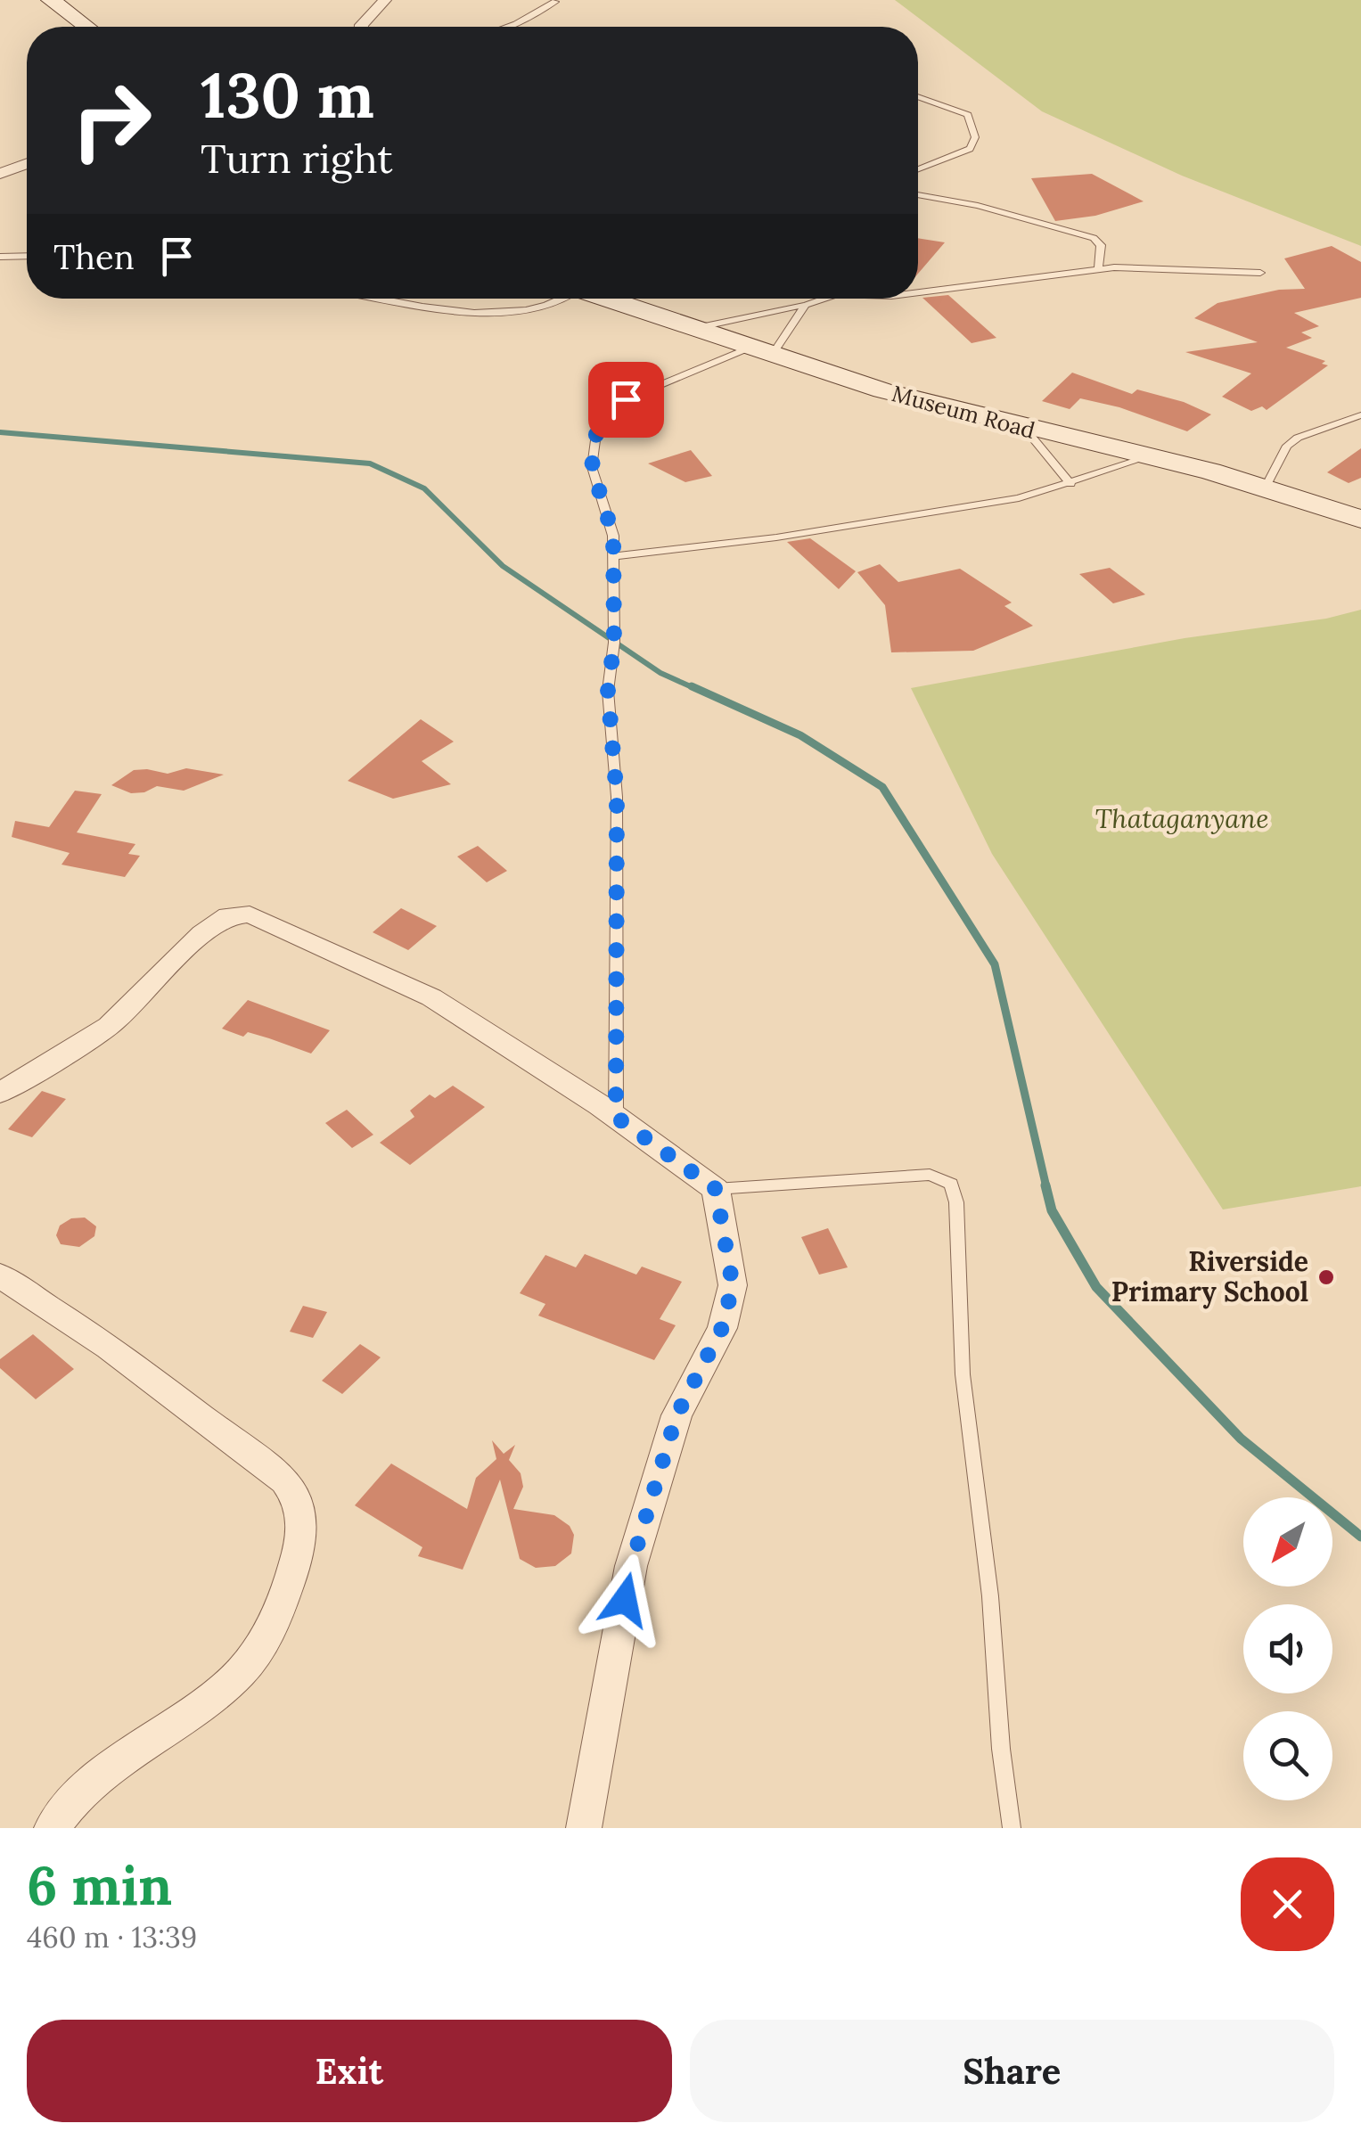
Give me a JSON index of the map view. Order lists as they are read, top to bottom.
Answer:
{
  "streets": {
    "street": ["Museum Road"]
  },
  "parks": ["Thataganyane"],
  "places": ["Riverside Primary School"],
  "north": "bottom left",
  "page": {
    "turn": ["130 m", "Turn right"],
    "then": "Then",
    "heading": ["6 min", "460 m · 13:39"],
    "buttons": ["Exit", "Share"]
  }
}
